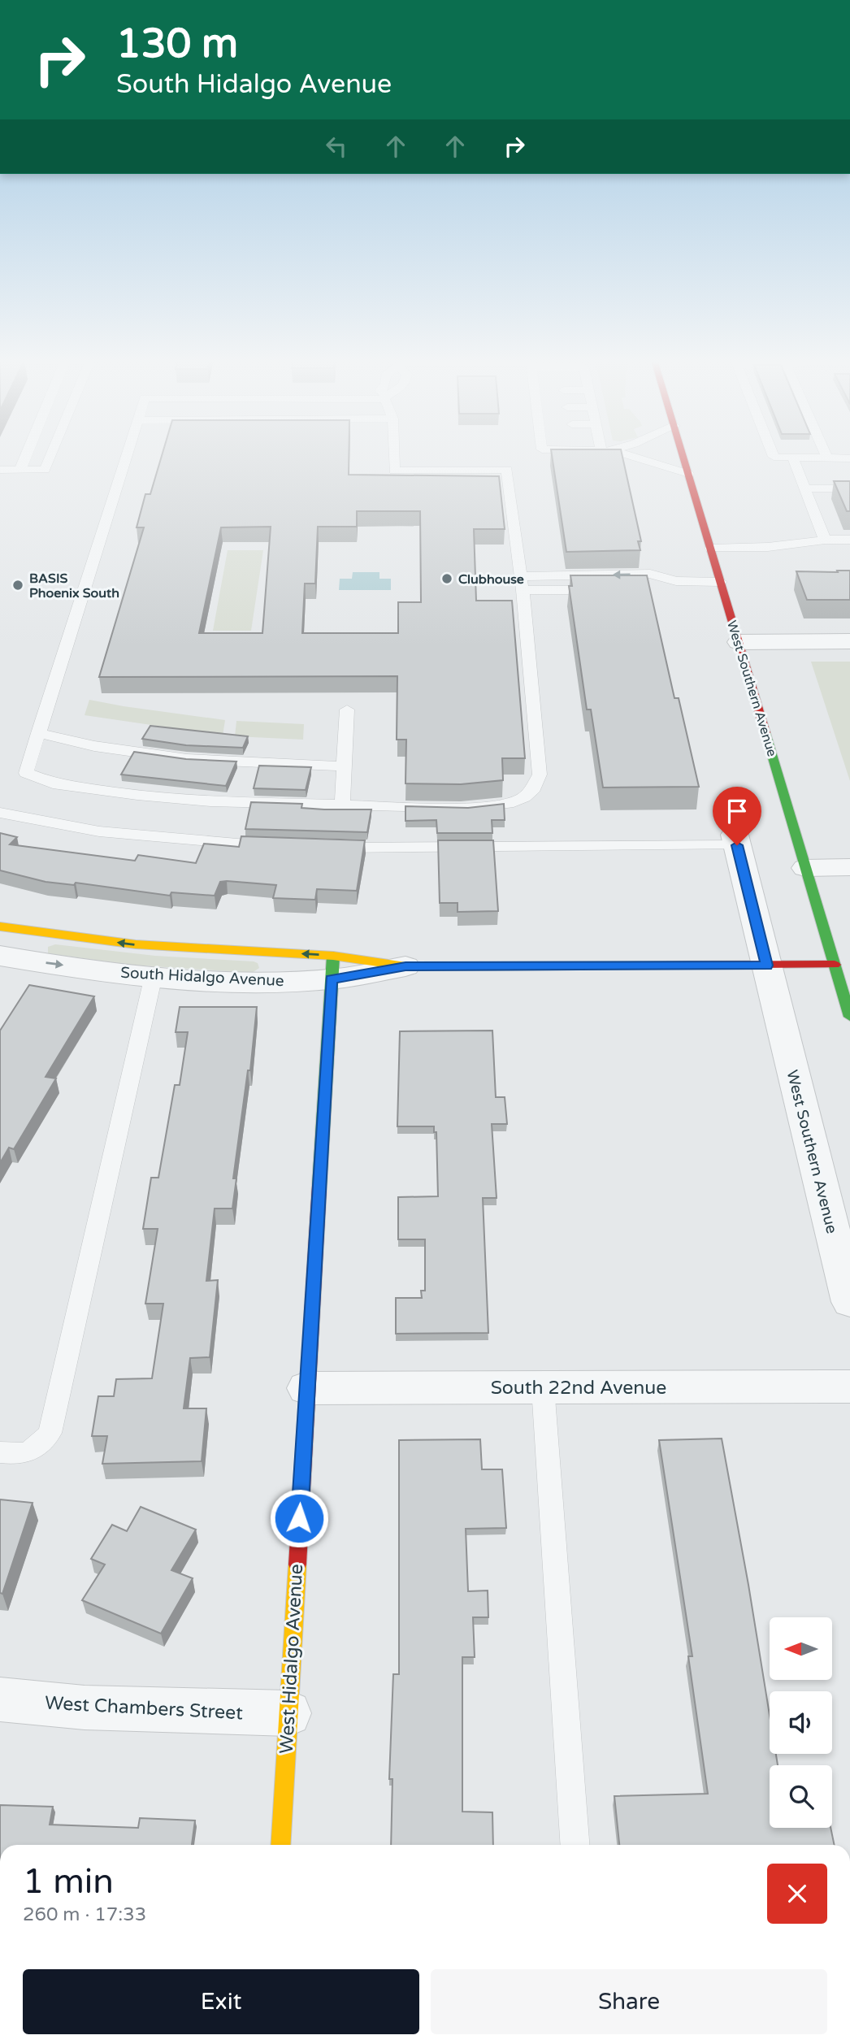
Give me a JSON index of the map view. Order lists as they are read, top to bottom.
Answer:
{
  "streets": {
    "main road": ["West Southern Avenue", "South Hidalgo Avenue", "West Hidalgo Avenue"],
    "street": ["South 22nd Avenue", "West Chambers Street"]
  },
  "crossings": [
    ["West Southern Avenue", "South Hidalgo Avenue"],
    ["South Hidalgo Avenue", "West Hidalgo Avenue"],
    ["South 22nd Avenue", "West Hidalgo Avenue"],
    ["West Hidalgo Avenue", "West Chambers Street"]
  ],
  "places": ["Clubhouse", "BASIS Phoenix South"],
  "north": "left",
  "page": {
    "turn": ["130 m", "South Hidalgo Avenue"],
    "heading": ["1 min", "260 m · 17:33"],
    "buttons": ["Exit", "Share"]
  }
}
